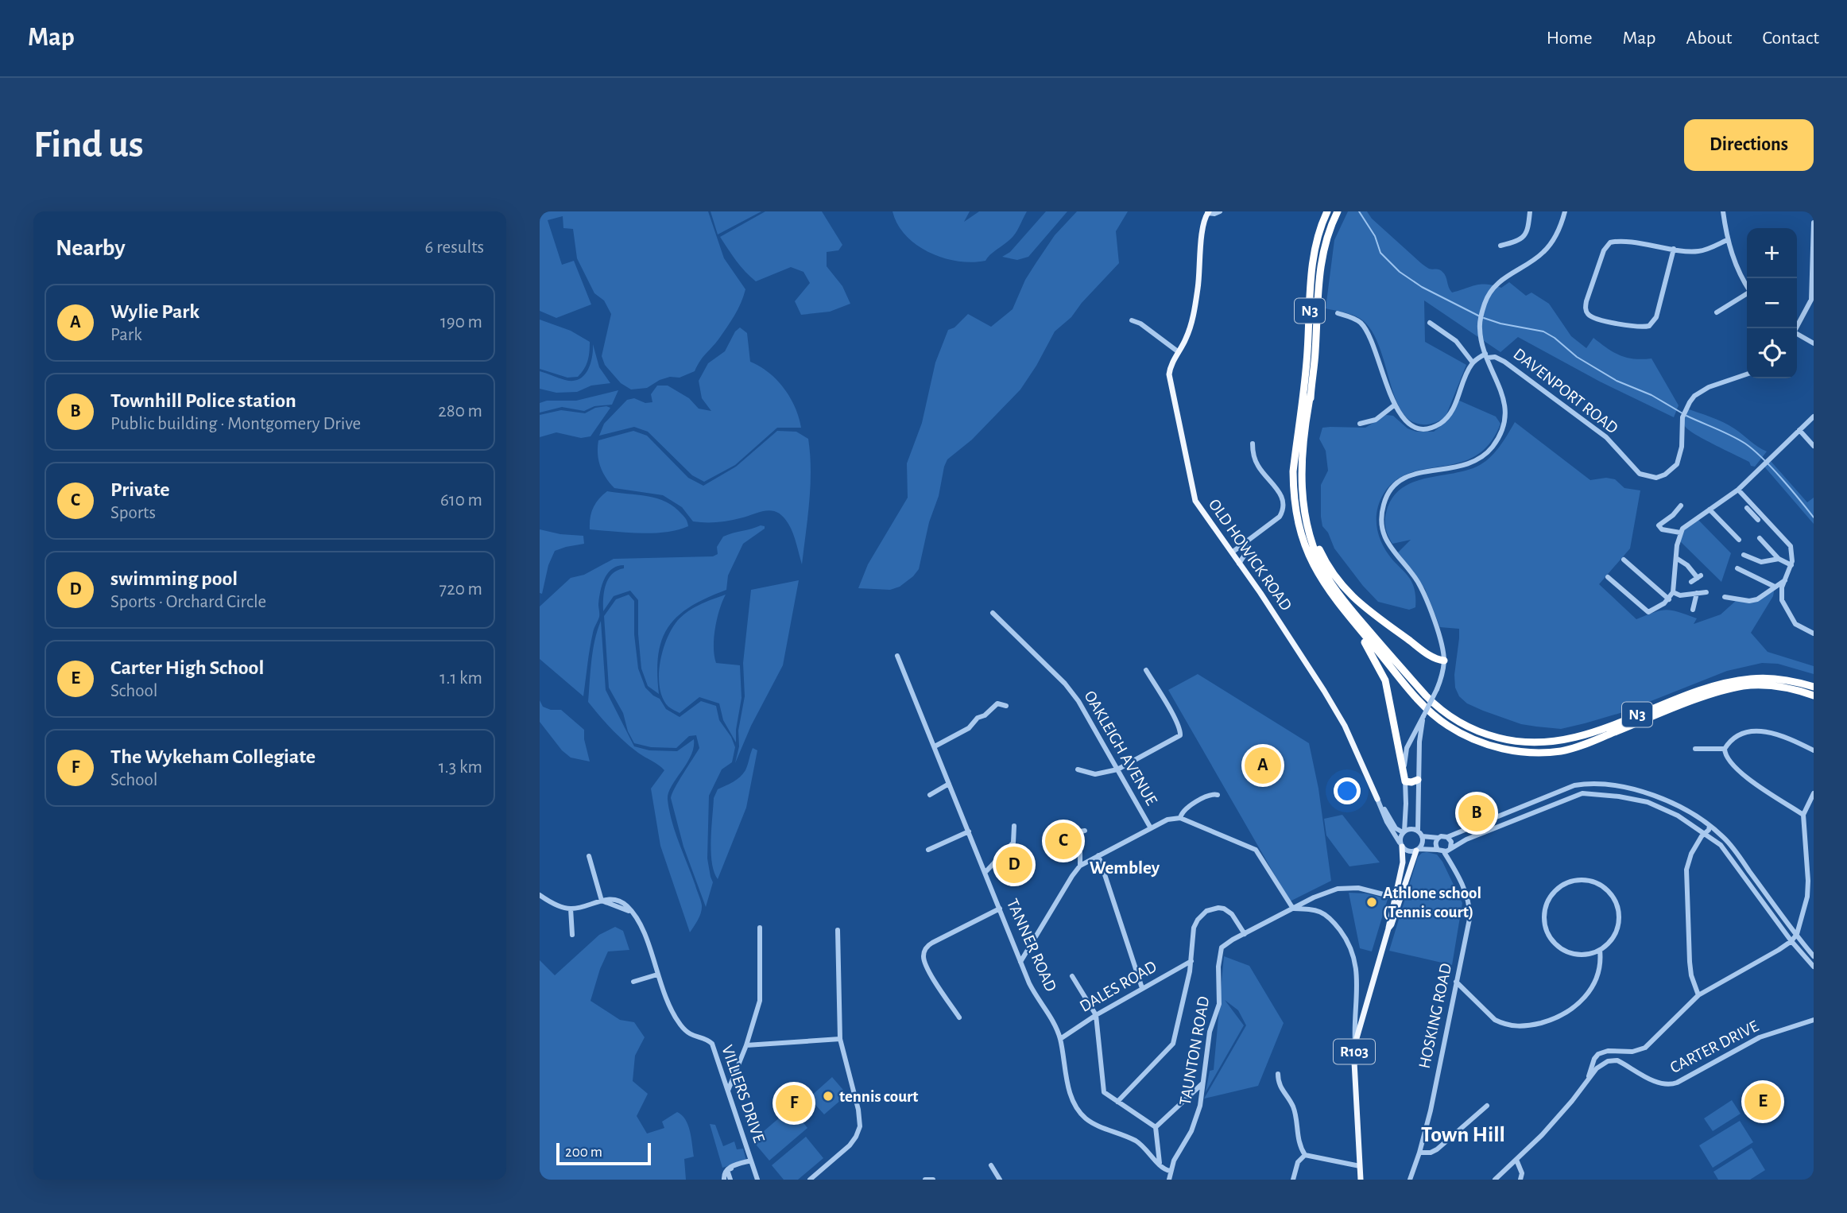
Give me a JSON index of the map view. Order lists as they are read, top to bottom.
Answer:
{
  "streets": {
    "highway": ["N3"],
    "main road": ["OLD HOWICK ROAD", "R103"],
    "street": [
      "DAVENPORT ROAD",
      "OAKLEIGH AVENUE",
      "TANNER ROAD",
      "DALES ROAD",
      "HOSKING ROAD",
      "CARTER DRIVE",
      "TAUNTON ROAD",
      "VILLIERS DRIVE"
    ]
  },
  "crossings": [
    ["OLD HOWICK ROAD", "R103"],
    ["TANNER ROAD", "DALES ROAD"],
    ["TANNER ROAD", "TAUNTON ROAD"],
    ["TAUNTON ROAD", "R103"]
  ],
  "districts": ["Wembley", "Town Hill"],
  "places": ["Athlone school (Tennis court)", "tennis court"],
  "scale_bar": "200 m",
  "page": {
    "header": "Map",
    "nav": [
      "Home",
      "Map",
      "About",
      "Contact"
    ],
    "buttons": "Directions",
    "title": "Find us",
    "heading": ["Nearby", "6 results"],
    "map_buttons": ["+", "−"],
    "list": [
      {
        "mark": "A",
        "name": "Wylie Park",
        "note": "Park",
        "value": "190 m"
      },
      {
        "mark": "B",
        "name": "Townhill Police station",
        "note": "Public building · Montgomery Drive",
        "value": "280 m"
      },
      {
        "mark": "C",
        "name": "Private",
        "note": "Sports",
        "value": "610 m"
      },
      {
        "mark": "D",
        "name": "swimming pool",
        "note": "Sports · Orchard Circle",
        "value": "720 m"
      },
      {
        "mark": "E",
        "name": "Carter High School",
        "note": "School",
        "value": "1.1 km"
      },
      {
        "mark": "F",
        "name": "The Wykeham Collegiate",
        "note": "School",
        "value": "1.3 km"
      }
    ],
    "pins": [
      "A",
      "B",
      "C",
      "D",
      "E",
      "F"
    ],
    "scale": "200 m"
  }
}
